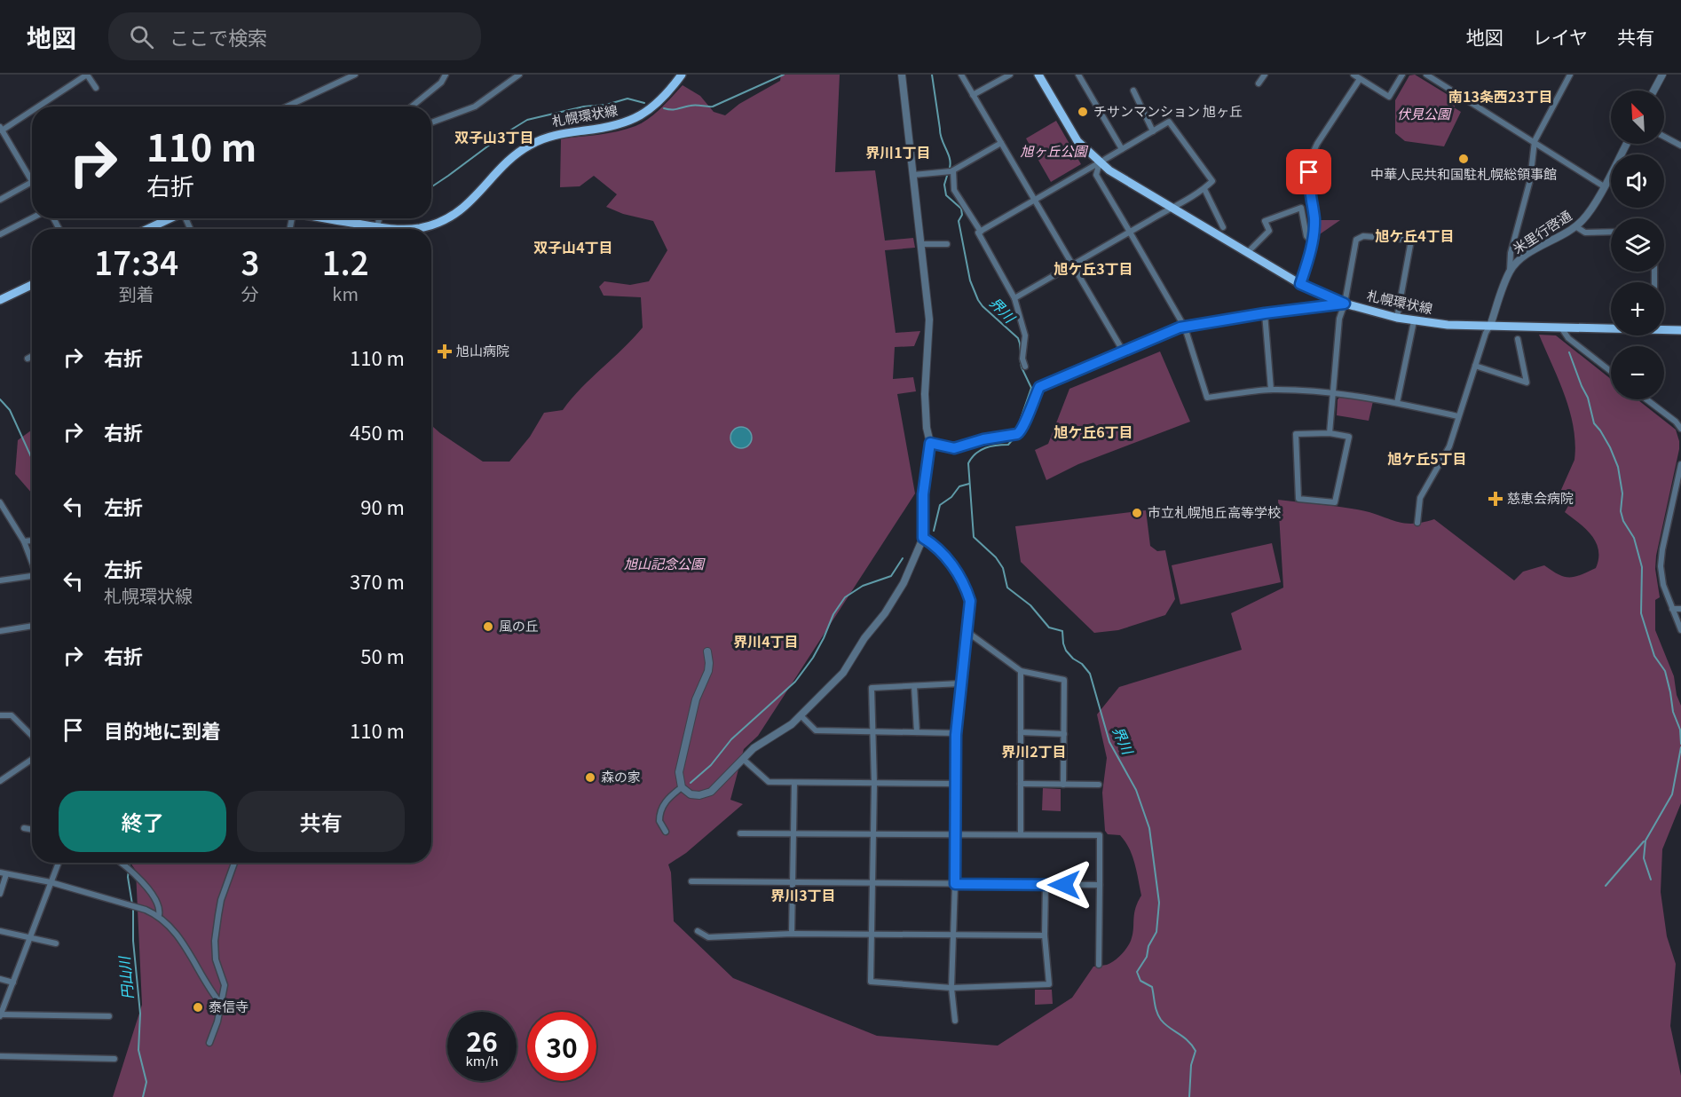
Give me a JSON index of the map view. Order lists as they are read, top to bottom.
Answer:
{
  "streets": {
    "main road": ["札幌環状線"],
    "street": ["米里行啓通"]
  },
  "crossings": [
    ["札幌環状線", "米里行啓通"]
  ],
  "districts": [
    "南13条西23丁目",
    "双子山3丁目",
    "界川1丁目",
    "旭ケ丘4丁目",
    "双子山4丁目",
    "旭ケ丘3丁目",
    "旭ケ丘6丁目",
    "旭ケ丘5丁目",
    "界川4丁目",
    "界川2丁目",
    "界川3丁目"
  ],
  "water": ["界川", "円山川"],
  "parks": ["伏見公園", "旭ヶ丘公園", "旭山記念公園"],
  "places": {
    "other": [
      "チサンマンション 旭ヶ丘",
      "中華人民共和国駐札幌総領事館",
      "市立札幌旭丘高等学校",
      "風の丘",
      "森の家",
      "泰信寺"
    ],
    "health": ["旭山病院", "慈恵会病院"]
  },
  "north": "top left",
  "page": {
    "header": "地図",
    "search": "ここで検索",
    "nav": ["地図", "レイヤ", "共有"],
    "map_buttons": ["+", "−"],
    "turn": ["110 m", "右折"],
    "eta": [
      "17:34",
      "到着",
      "3",
      "分",
      "1.2",
      "km"
    ],
    "list": [
      {
        "name": "右折",
        "value": "110 m"
      },
      {
        "name": "右折",
        "value": "450 m"
      },
      {
        "name": "左折",
        "value": "90 m"
      },
      {
        "name": "左折",
        "note": "札幌環状線",
        "value": "370 m"
      },
      {
        "name": "右折",
        "value": "50 m"
      },
      {
        "name": "目的地に到着",
        "value": "110 m"
      }
    ],
    "buttons": ["終了", "共有"],
    "speed": "26 km/h",
    "limit": "30"
  }
}
